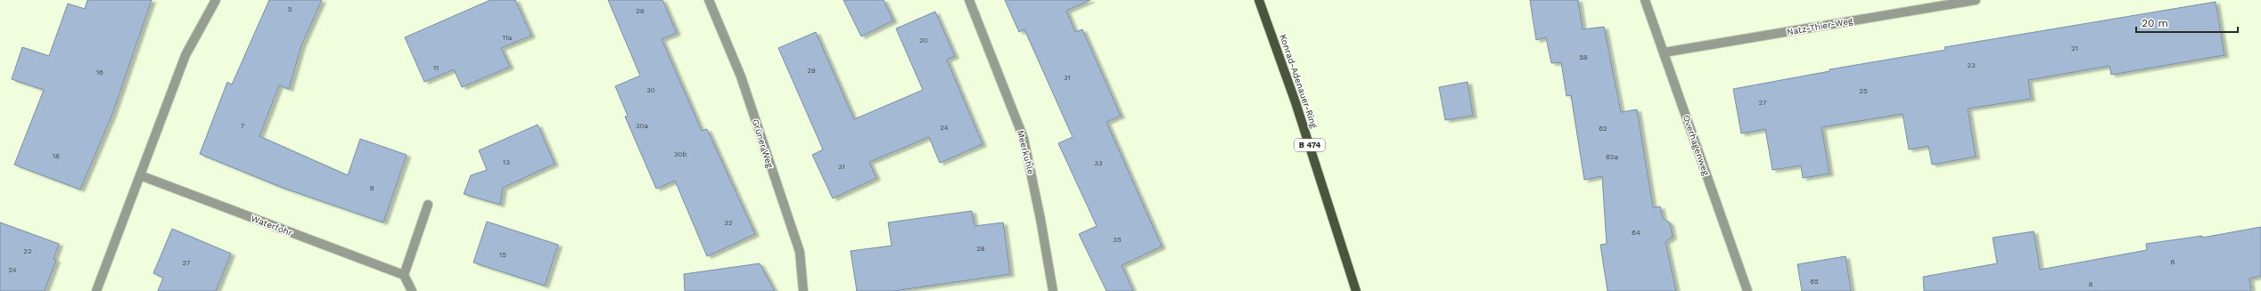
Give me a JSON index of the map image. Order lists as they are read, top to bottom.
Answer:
{
  "streets": {
    "main road": ["Konrad-Adenauer-Ring", "B 474"],
    "street": [
      "Natz-Thier-Weg",
      "Grüner Weg",
      "Overhagenweg",
      "Meerkuhle",
      "Waterfohr"
    ]
  },
  "crossings": [
    ["Natz-Thier-Weg", "Overhagenweg"]
  ],
  "house_numbers": [
    "5",
    "28",
    "11a",
    "20",
    "21",
    "58",
    "23",
    "11",
    "29",
    "16",
    "31",
    "30",
    "25",
    "27",
    "7",
    "30a",
    "24",
    "62",
    "30b",
    "18",
    "62a",
    "13",
    "33",
    "31",
    "9",
    "32",
    "64",
    "35",
    "28",
    "22",
    "15",
    "6",
    "27",
    "24",
    "65",
    "8"
  ],
  "scale_bar": "20 m"
}
